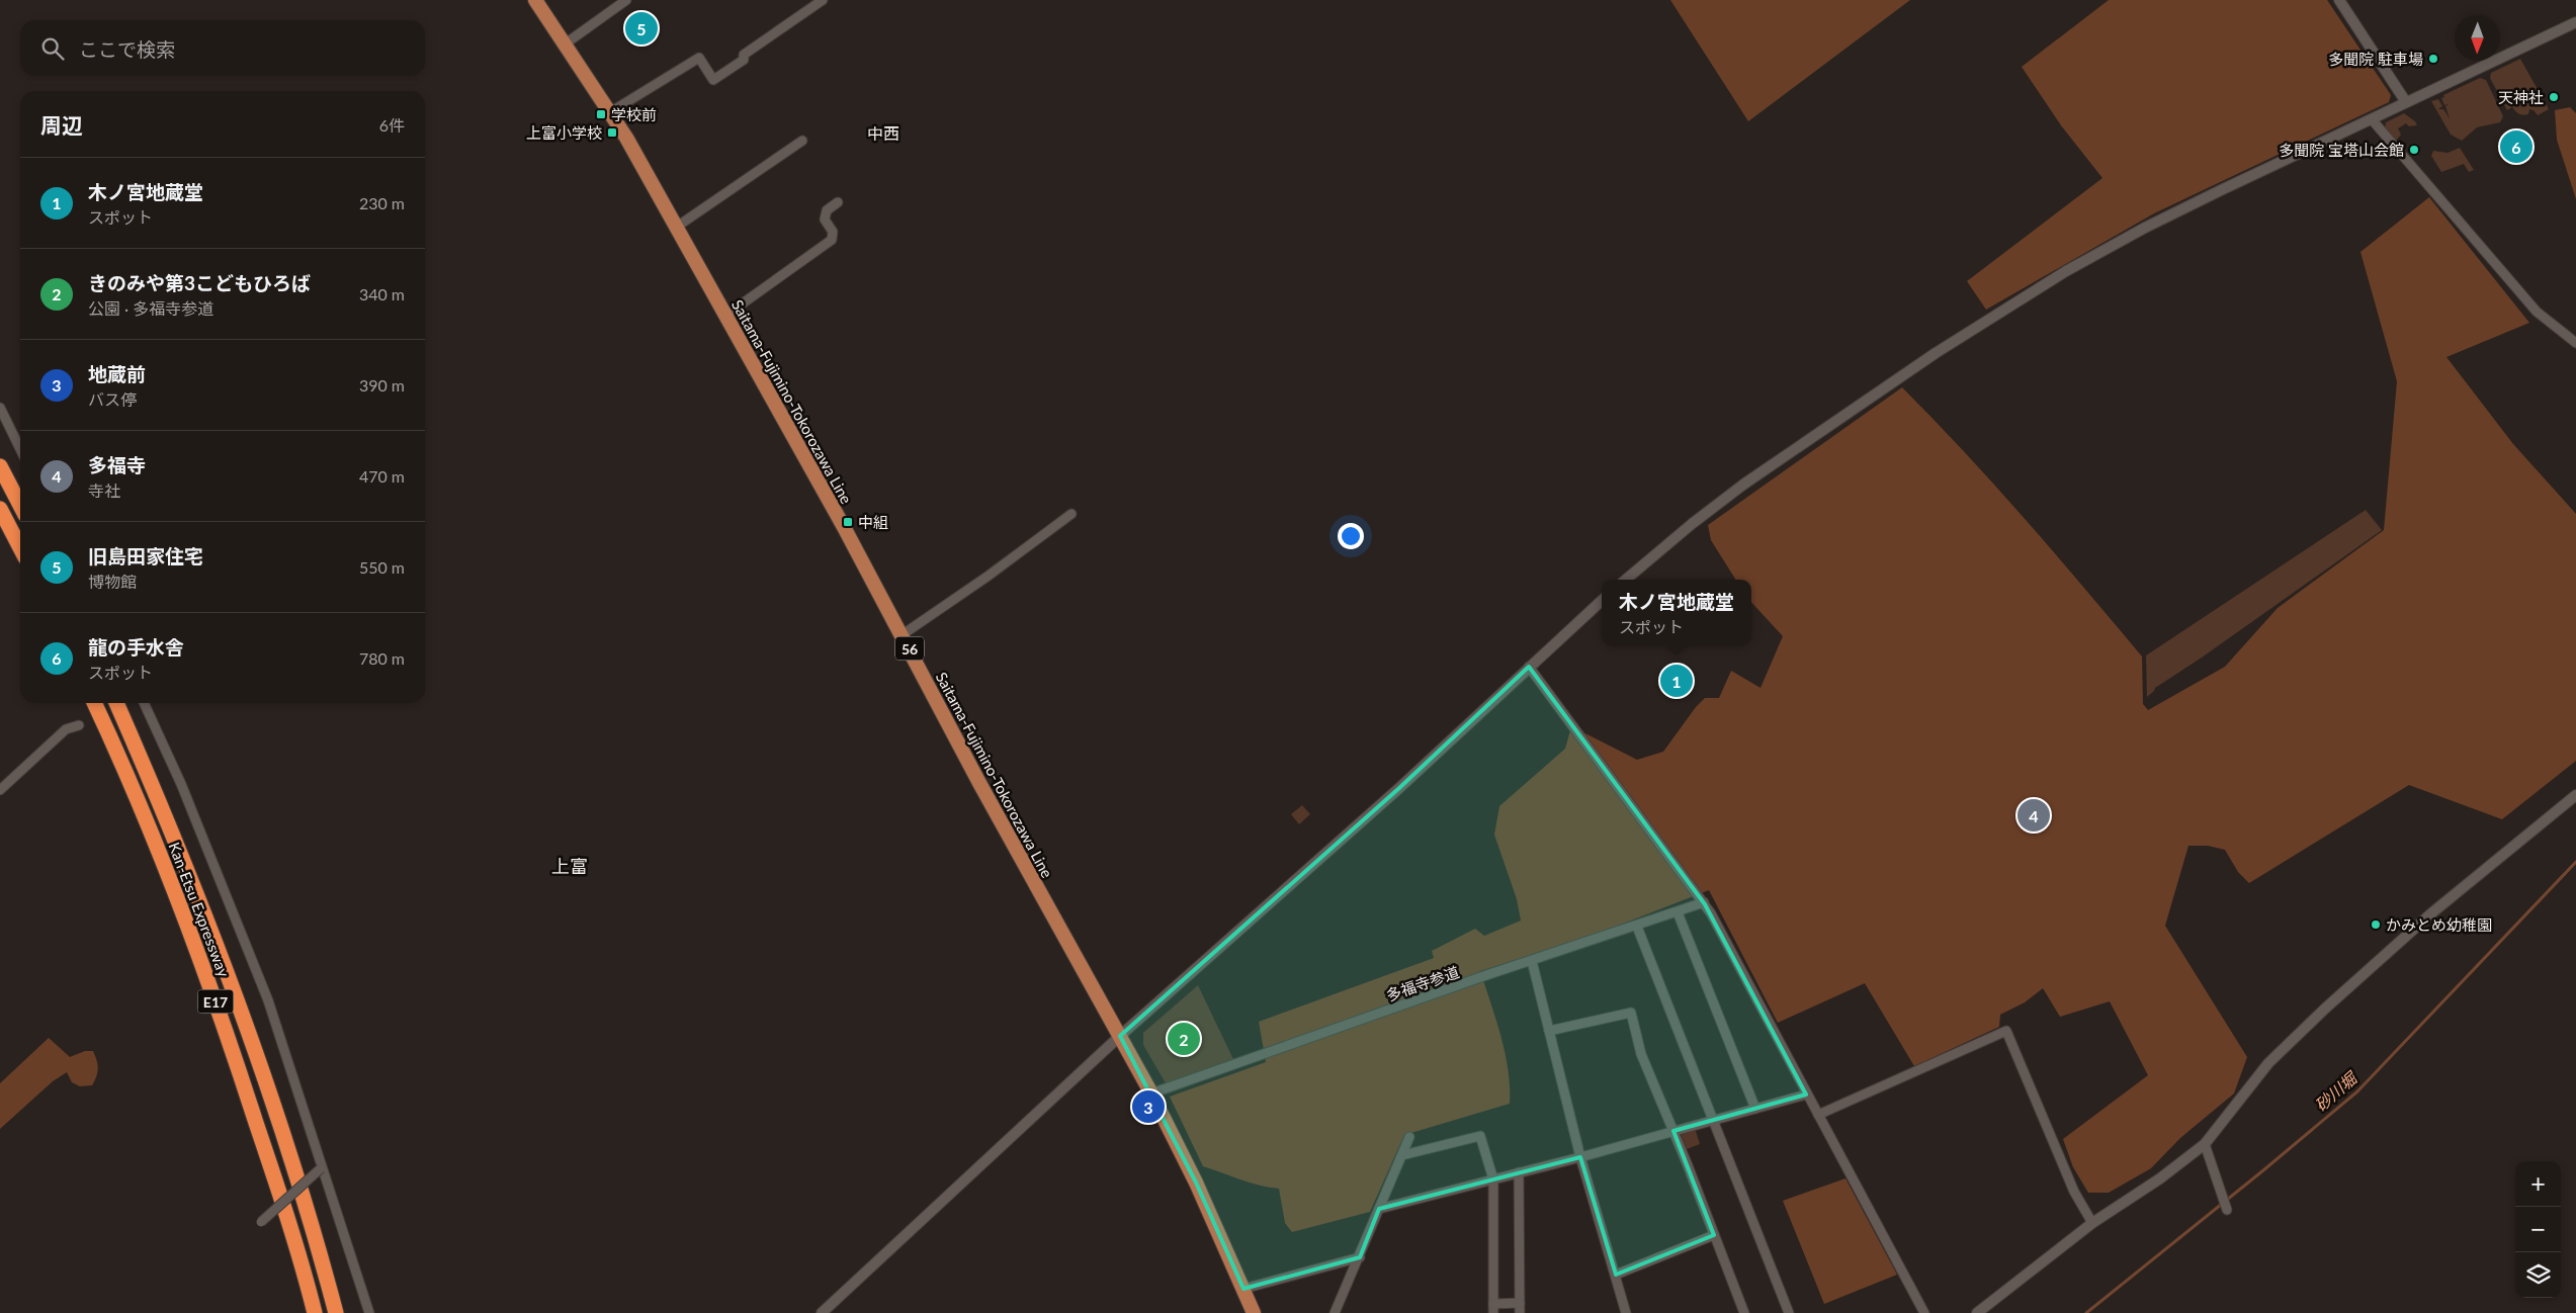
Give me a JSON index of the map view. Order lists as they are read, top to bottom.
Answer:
{
  "streets": {
    "highway": ["Kan-Etsu Expressway", "E17"],
    "main road": ["Saitama-Fujimino-Tokorozawa Line", "56"],
    "street": ["多福寺参道"]
  },
  "crossings": [
    ["Saitama-Fujimino-Tokorozawa Line", "多福寺参道"]
  ],
  "districts": ["中西", "上富"],
  "water": ["砂川堀"],
  "places": {
    "other": [
      "多聞院 駐車場",
      "天神社",
      "多聞院 宝塔山会館",
      "かみとめ幼稚園"
    ],
    "transit": ["学校前", "上富小学校", "中組"]
  },
  "north": "bottom",
  "page": {
    "pins": [
      "5",
      "6",
      "1",
      "4",
      "2",
      "3"
    ],
    "search": "ここで検索",
    "heading": ["周辺", "6件"],
    "list": [
      {
        "mark": "1",
        "name": "木ノ宮地蔵堂",
        "note": "スポット",
        "value": "230 m"
      },
      {
        "mark": "2",
        "name": "きのみや第3こどもひろば",
        "note": "公園 · 多福寺参道",
        "value": "340 m"
      },
      {
        "mark": "3",
        "name": "地蔵前",
        "note": "バス停",
        "value": "390 m"
      },
      {
        "mark": "4",
        "name": "多福寺",
        "note": "寺社",
        "value": "470 m"
      },
      {
        "mark": "5",
        "name": "旧島田家住宅",
        "note": "博物館",
        "value": "550 m"
      },
      {
        "mark": "6",
        "name": "龍の手水舎",
        "note": "スポット",
        "value": "780 m"
      }
    ],
    "popup": ["木ノ宮地蔵堂", "スポット"],
    "map_buttons": ["+", "−"]
  }
}
